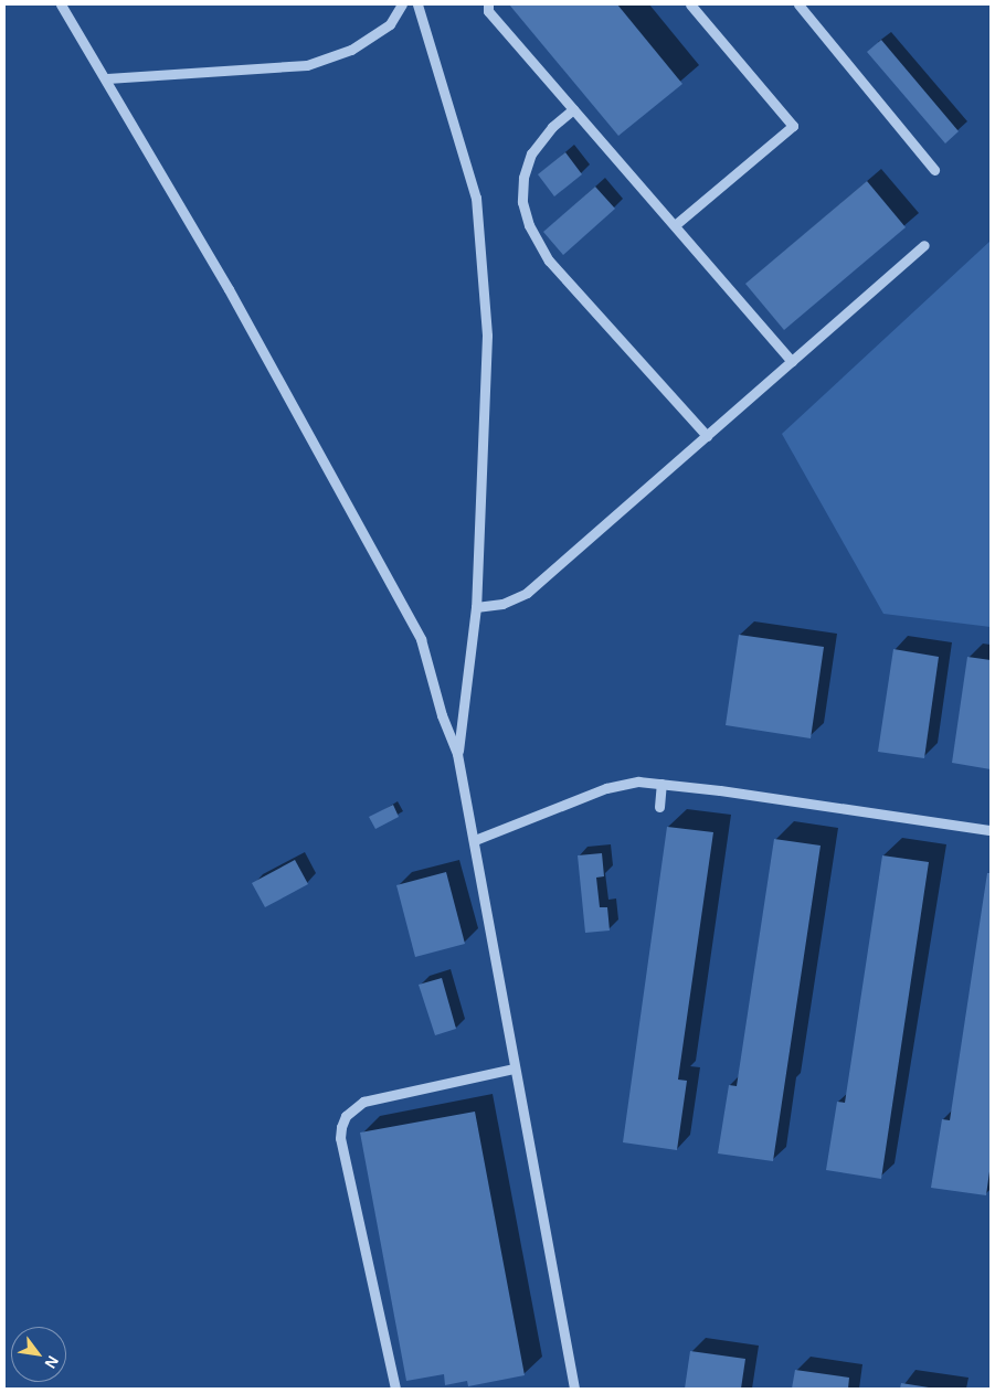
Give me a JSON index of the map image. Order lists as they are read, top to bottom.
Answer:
{
  "north": "bottom right"
}
